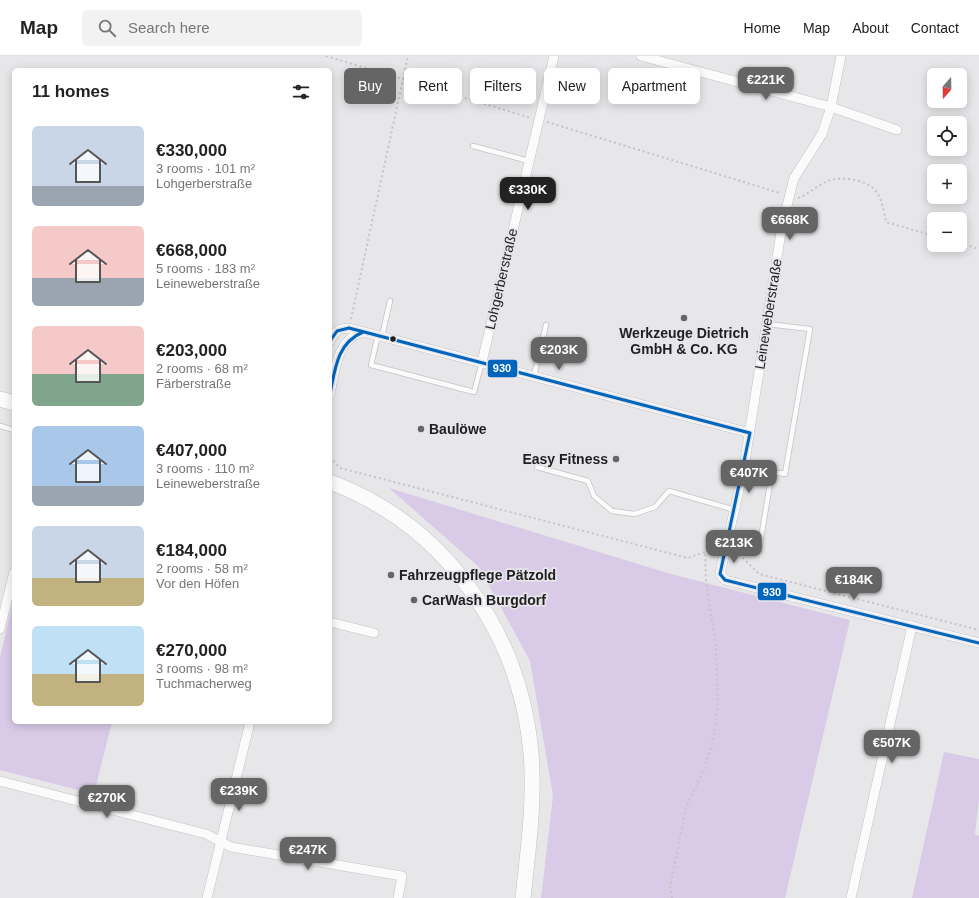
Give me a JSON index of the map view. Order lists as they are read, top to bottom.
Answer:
{
  "streets": {
    "street": ["Lohgerberstraße", "Leineweberstraße"]
  },
  "places": [
    "Werkzeuge Dietrich GmbH & Co. KG",
    "Baulöwe",
    "Easy Fitness",
    "Fahrzeugpflege Pätzold",
    "CarWash Burgdorf"
  ],
  "lines": ["transit line 930"],
  "north": "bottom",
  "page": {
    "header": "Map",
    "search": "Search here",
    "nav": [
      "Home",
      "Map",
      "About",
      "Contact"
    ],
    "price": [
      "€221K",
      "€330K",
      "€668K",
      "€203K",
      "€407K",
      "€213K",
      "€184K",
      "€507K",
      "€239K",
      "€270K",
      "€247K"
    ],
    "map_buttons": ["+", "−"],
    "chip": [
      "Buy",
      "Rent",
      "Filters",
      "New",
      "Apartment"
    ],
    "heading": "11 homes",
    "list": [
      {
        "name": "€330,000",
        "note": "3 rooms · 101 m² · Lohgerberstraße"
      },
      {
        "name": "€668,000",
        "note": "5 rooms · 183 m² · Leineweberstraße"
      },
      {
        "name": "€203,000",
        "note": "2 rooms · 68 m² · Färberstraße"
      },
      {
        "name": "€407,000",
        "note": "3 rooms · 110 m² · Leineweberstraße"
      },
      {
        "name": "€184,000",
        "note": "2 rooms · 58 m² · Vor den Höfen"
      },
      {
        "name": "€270,000",
        "note": "3 rooms · 98 m² · Tuchmacherweg"
      }
    ]
  }
}
